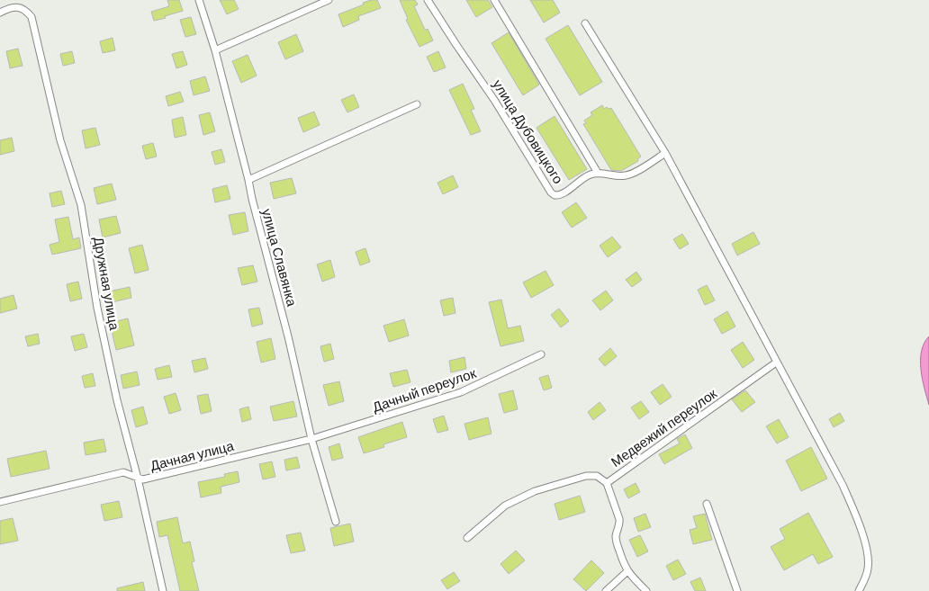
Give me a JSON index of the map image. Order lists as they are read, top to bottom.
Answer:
{
  "streets": {
    "street": [
      "улица Дубовицкого",
      "улица Славянка",
      "Дружная улица",
      "Дачный переулок",
      "Медвежий переулок",
      "Дачная улица"
    ]
  },
  "crossings": [
    ["улица Славянка", "Дачный переулок"],
    ["улица Славянка", "Дачная улица"],
    ["Дружная улица", "Дачная улица"],
    ["Дачный переулок", "Дачная улица"]
  ]
}
